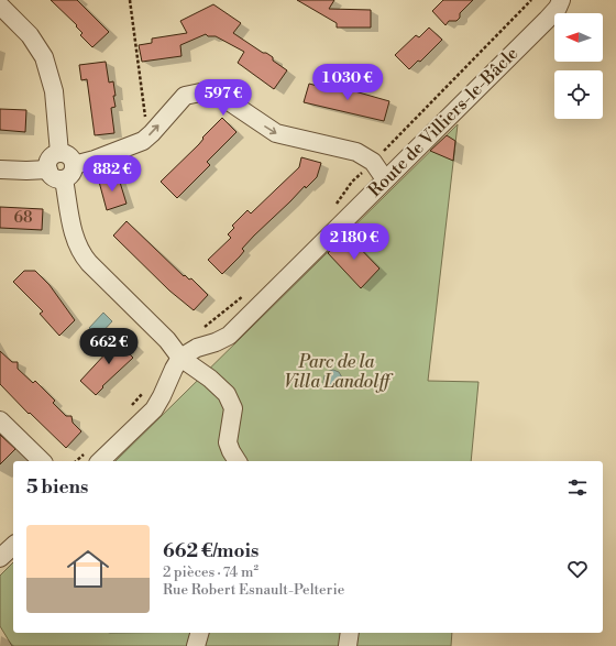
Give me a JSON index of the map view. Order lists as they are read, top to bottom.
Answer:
{
  "streets": {
    "street": ["Route de Villiers-le-Bâcle"]
  },
  "parks": ["Parc de la Villa Landolff"],
  "house_numbers": ["68"],
  "north": "left",
  "page": {
    "price": [
      "1 030 €",
      "597 €",
      "882 €",
      "2 180 €",
      "662 €"
    ],
    "heading": "5 biens",
    "list": [
      {
        "name": "662 €/mois",
        "note": "2 pièces · 74 m² · Rue Robert Esnault-Pelterie"
      }
    ]
  }
}
